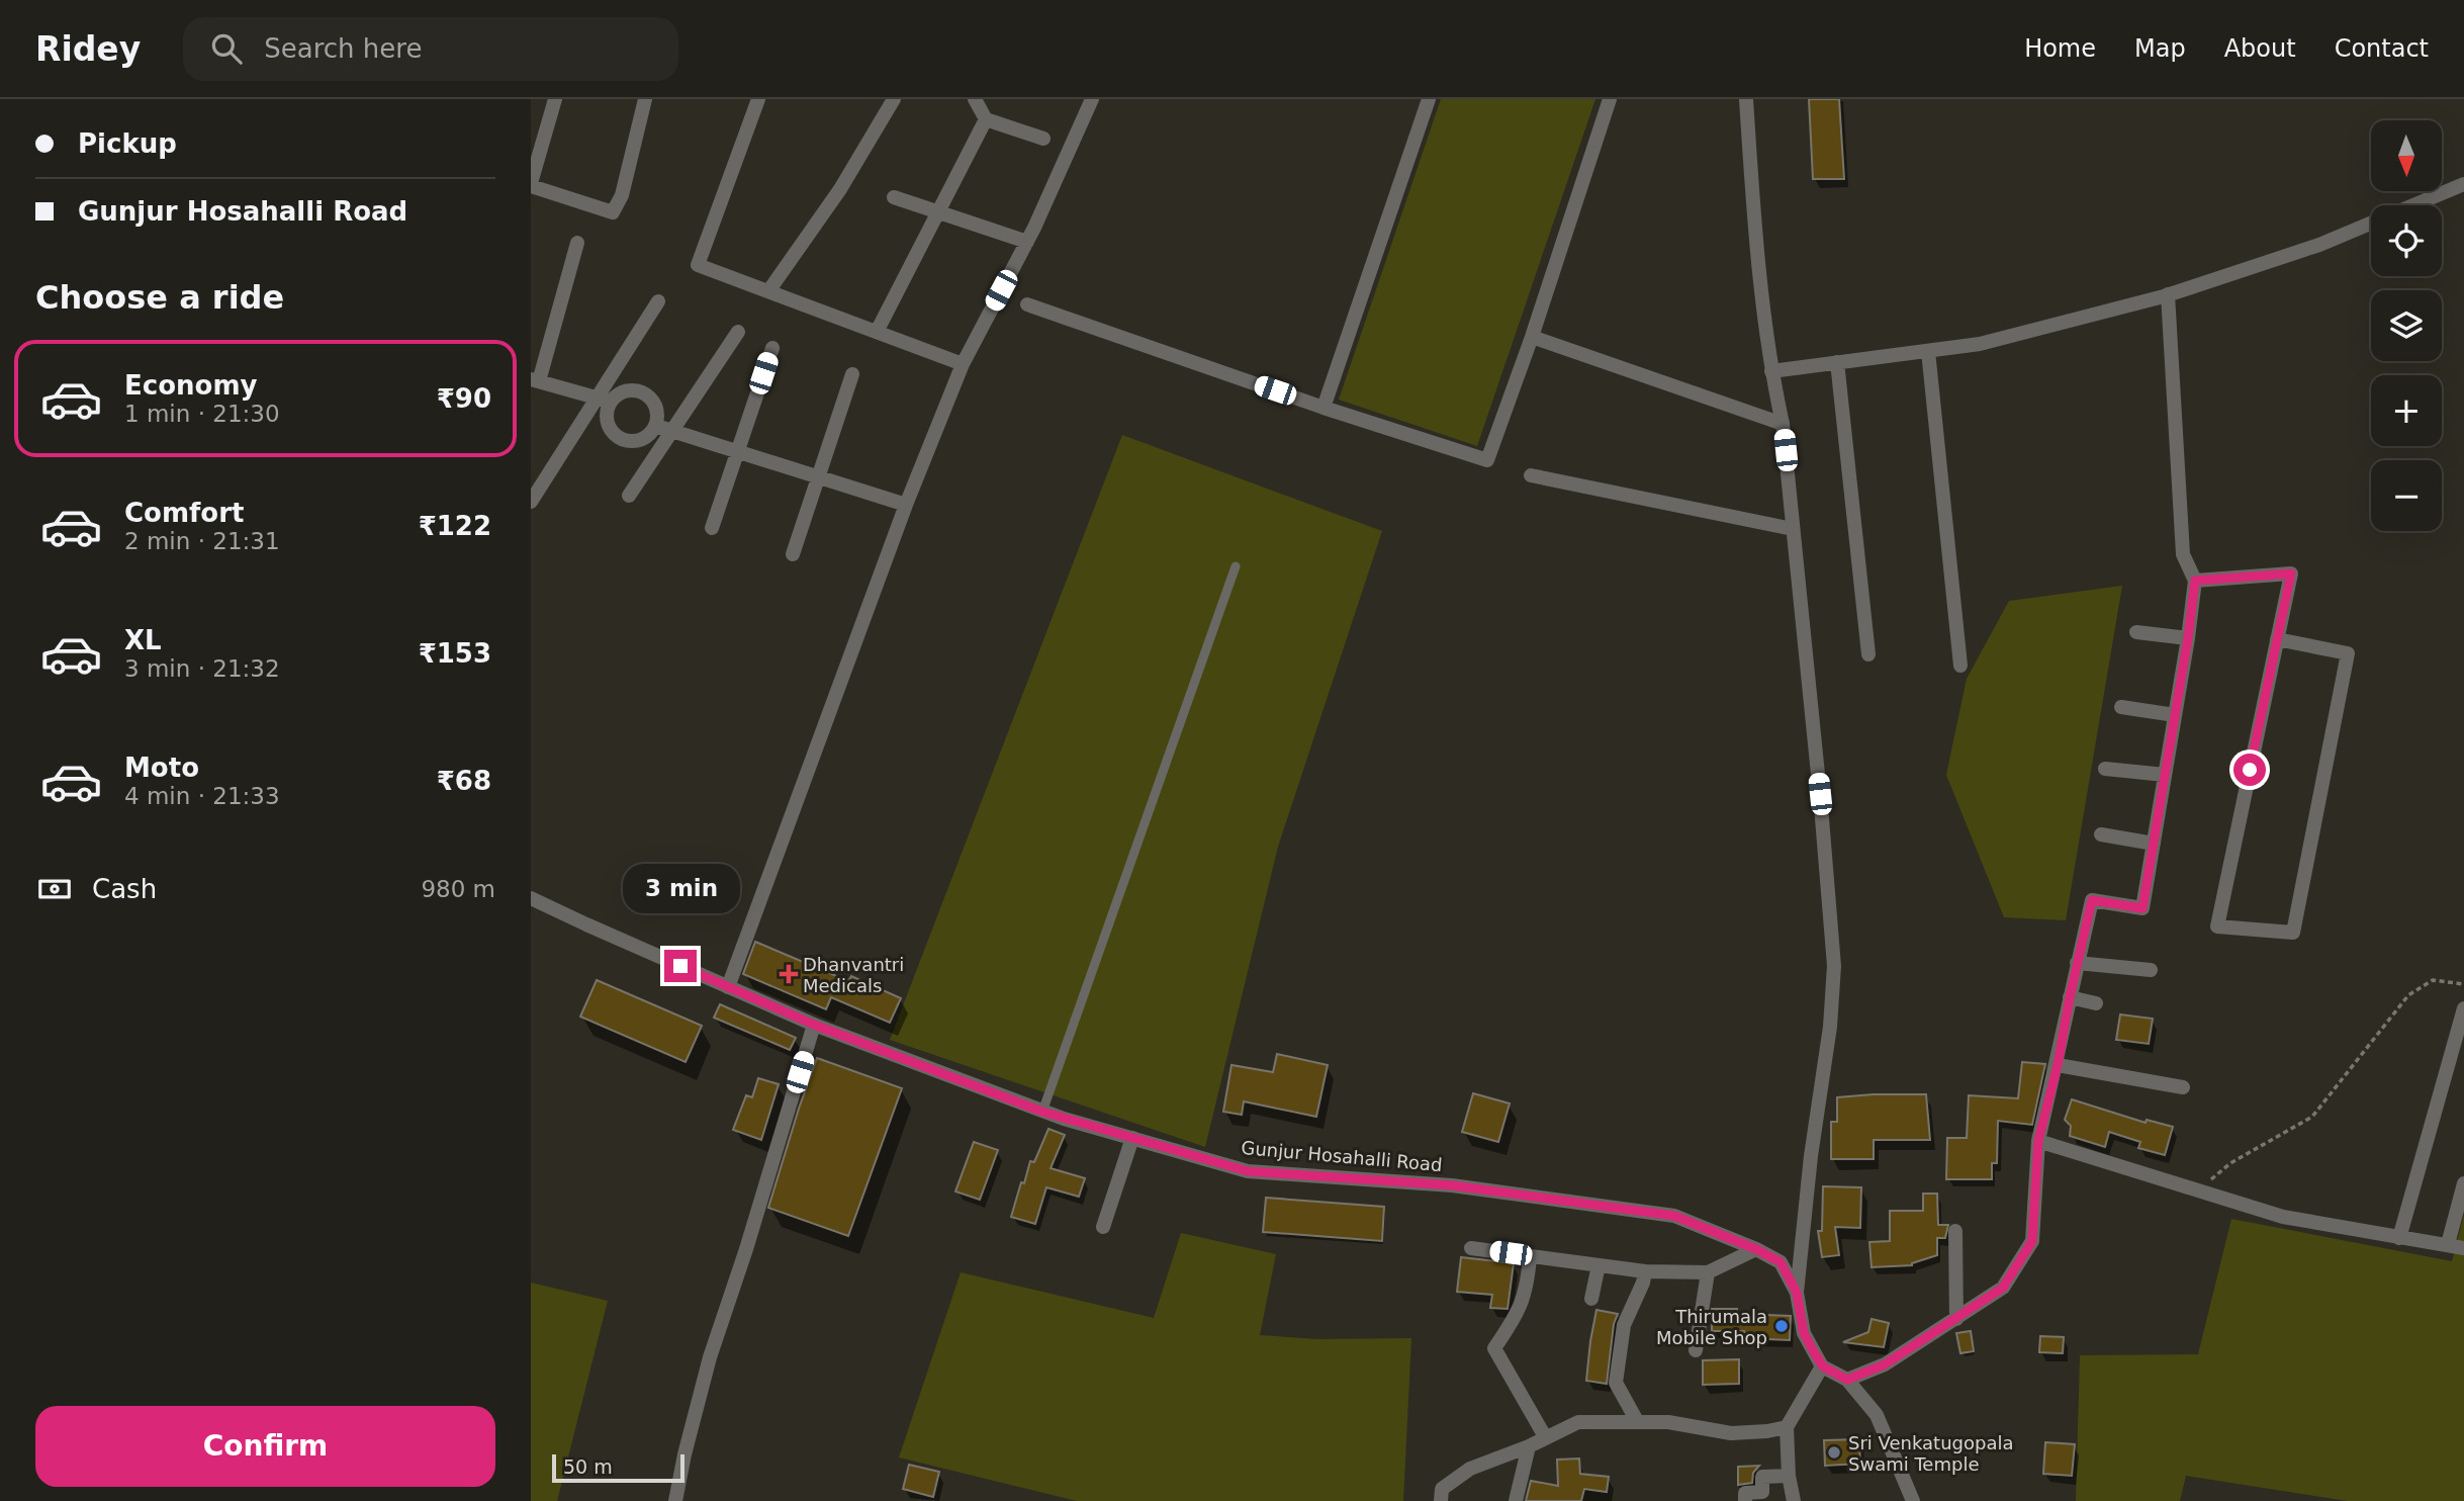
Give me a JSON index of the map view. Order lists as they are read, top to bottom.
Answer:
{
  "streets": {
    "street": ["Gunjur Hosahalli Road"]
  },
  "places": {
    "health": ["Dhanvantri Medicals"],
    "other": ["Thirumala Mobile Shop", "Sri Venkatugopala Swami Temple"]
  },
  "scale_bar": "50 m",
  "north": "bottom",
  "page": {
    "header": "Ridey",
    "search": "Search here",
    "nav": [
      "Home",
      "Map",
      "About",
      "Contact"
    ],
    "banner": ["Pickup", "Gunjur Hosahalli Road"],
    "map_buttons": ["+", "−"],
    "heading": "Choose a ride",
    "list": [
      {
        "name": "Economy",
        "note": "1 min · 21:30",
        "value": "₹90"
      },
      {
        "name": "Comfort",
        "note": "2 min · 21:31",
        "value": "₹122"
      },
      {
        "name": "XL",
        "note": "3 min · 21:32",
        "value": "₹153"
      },
      {
        "name": "Moto",
        "note": "4 min · 21:33",
        "value": "₹68"
      }
    ],
    "pay": ["Cash", "980 m"],
    "bubble": "3 min",
    "buttons": "Confirm",
    "scale": "50 m"
  }
}
